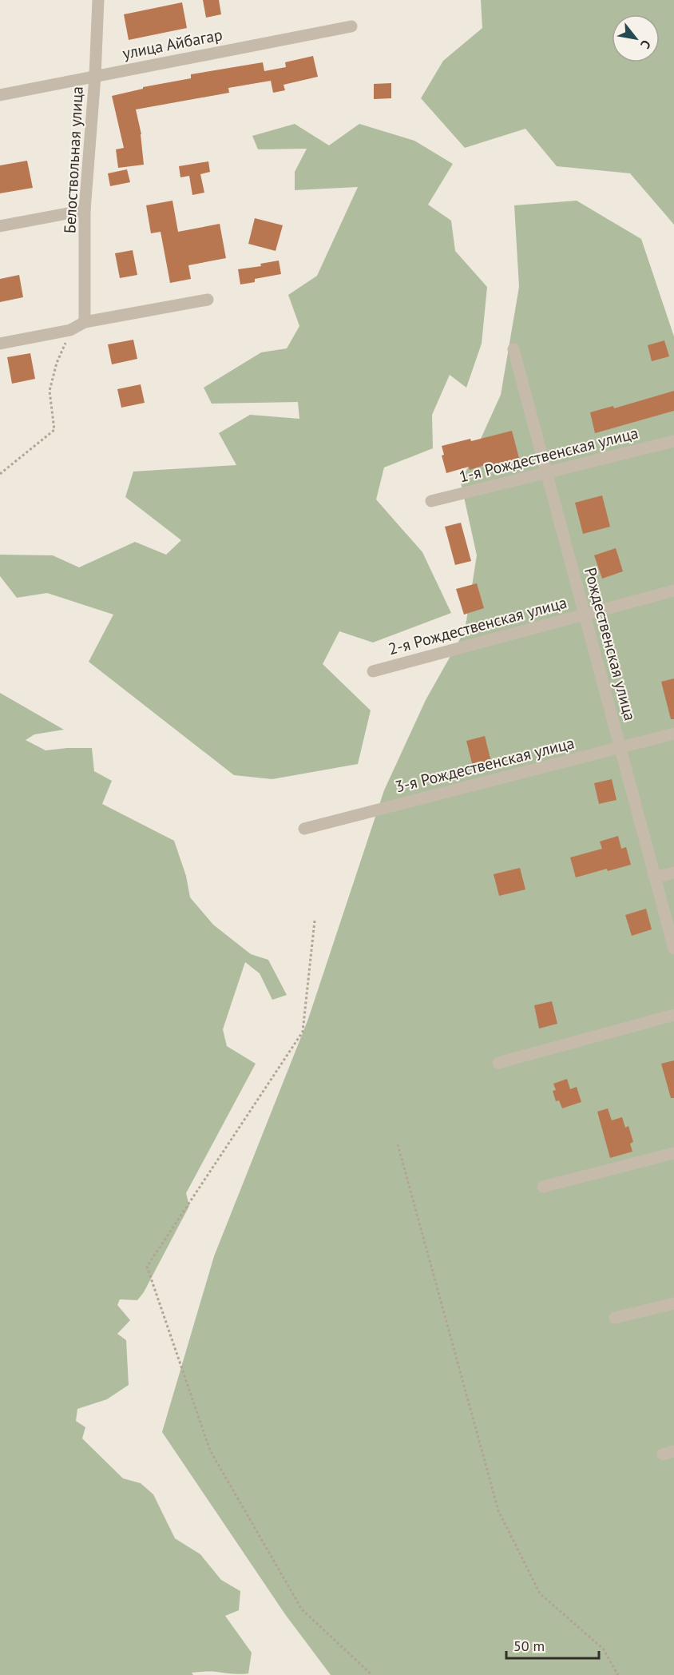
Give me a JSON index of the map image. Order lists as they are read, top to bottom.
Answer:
{
  "streets": {
    "street": [
      "улица Айбагар",
      "Белоствольная улица",
      "1-я Рождественская улица",
      "2-я Рождественская улица",
      "Рождественская улица",
      "3-я Рождественская улица"
    ]
  },
  "crossings": [
    ["улица Айбагар", "Белоствольная улица"],
    ["1-я Рождественская улица", "Рождественская улица"],
    ["2-я Рождественская улица", "Рождественская улица"],
    ["Рождественская улица", "3-я Рождественская улица"]
  ],
  "scale_bar": "50 m",
  "north": "bottom right"
}
